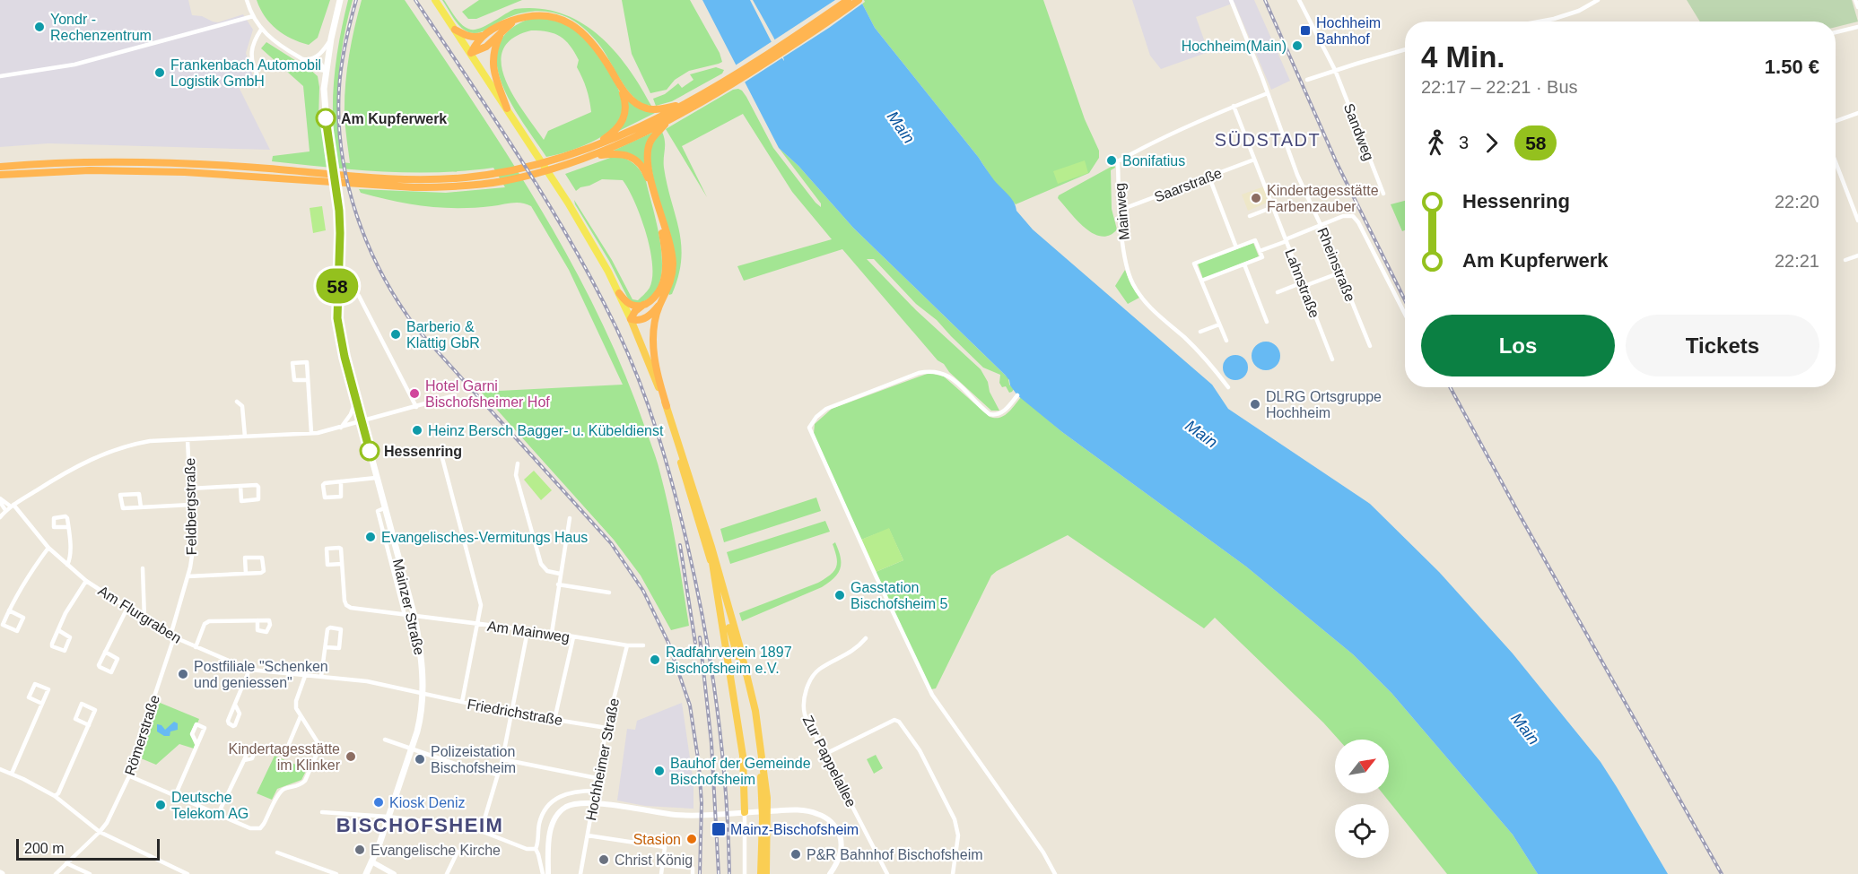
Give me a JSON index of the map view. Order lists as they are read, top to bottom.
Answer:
{
  "streets": {
    "main road": ["Mainzer Straße"],
    "street": [
      "Sandweg",
      "Saarstraße",
      "Mainweg",
      "Rheinstraße",
      "Lahnstraße",
      "Feldbergstraße",
      "Am Flurgraben",
      "Am Mainweg",
      "Friedrichstraße",
      "Römerstraße",
      "Hochheimer Straße",
      "Zur Pappelallee"
    ]
  },
  "crossings": [
    ["Saarstraße", "Mainweg"],
    ["Saarstraße", "Lahnstraße"],
    ["Mainweg", "Rheinstraße"],
    ["Mainweg", "Lahnstraße"],
    ["Feldbergstraße", "Am Flurgraben"],
    ["Feldbergstraße", "Römerstraße"],
    ["Mainzer Straße", "Am Flurgraben"],
    ["Mainzer Straße", "Am Mainweg"],
    ["Mainzer Straße", "Friedrichstraße"],
    ["Am Flurgraben", "Friedrichstraße"],
    ["Am Flurgraben", "Römerstraße"],
    ["Am Mainweg", "Hochheimer Straße"],
    ["Friedrichstraße", "Hochheimer Straße"]
  ],
  "districts": ["SÜDSTADT", "BISCHOFSHEIM"],
  "water": ["Main"],
  "places": {
    "other": [
      "Yondr - Rechenzentrum",
      "Hochheim(Main)",
      "Frankenbach Automobil Logistik GmbH",
      "Am Kupferwerk",
      "Bonifatius",
      "Kindertagesstätte Farbenzauber",
      "Barberio & Klattig GbR",
      "Hotel Garni Bischofsheimer Hof",
      "DLRG Ortsgruppe Hochheim",
      "Heinz Bersch Bagger- u. Kübeldienst",
      "Hessenring",
      "Evangelisches-Vermitungs Haus",
      "Gasstation Bischofsheim 5",
      "Radfahrverein 1897 Bischofsheim e.V.",
      "Postfiliale \"Schenken und geniessen\"",
      "Kindertagesstätte im Klinker",
      "Polizeistation Bischofsheim",
      "Bauhof der Gemeinde Bischofsheim",
      "Kiosk Deniz",
      "Deutsche Telekom AG",
      "Stasion",
      "Evangelische Kirche",
      "P&R Bahnhof Bischofsheim",
      "Christ König"
    ],
    "transit": ["Hochheim Bahnhof", "Mainz-Bischofsheim"]
  },
  "lines": ["bus line 58"],
  "scale_bar": "200 m",
  "north": "top right",
  "page": {
    "on_map": "58",
    "heading": ["4 Min.", "22:17 – 22:21 · Bus", "1.50 €"],
    "legs": ["3", "58"],
    "list": [
      {
        "name": "Hessenring",
        "value": "22:20"
      },
      {
        "name": "Am Kupferwerk",
        "value": "22:21"
      }
    ],
    "buttons": ["Los", "Tickets"],
    "scale": "200 m"
  }
}
